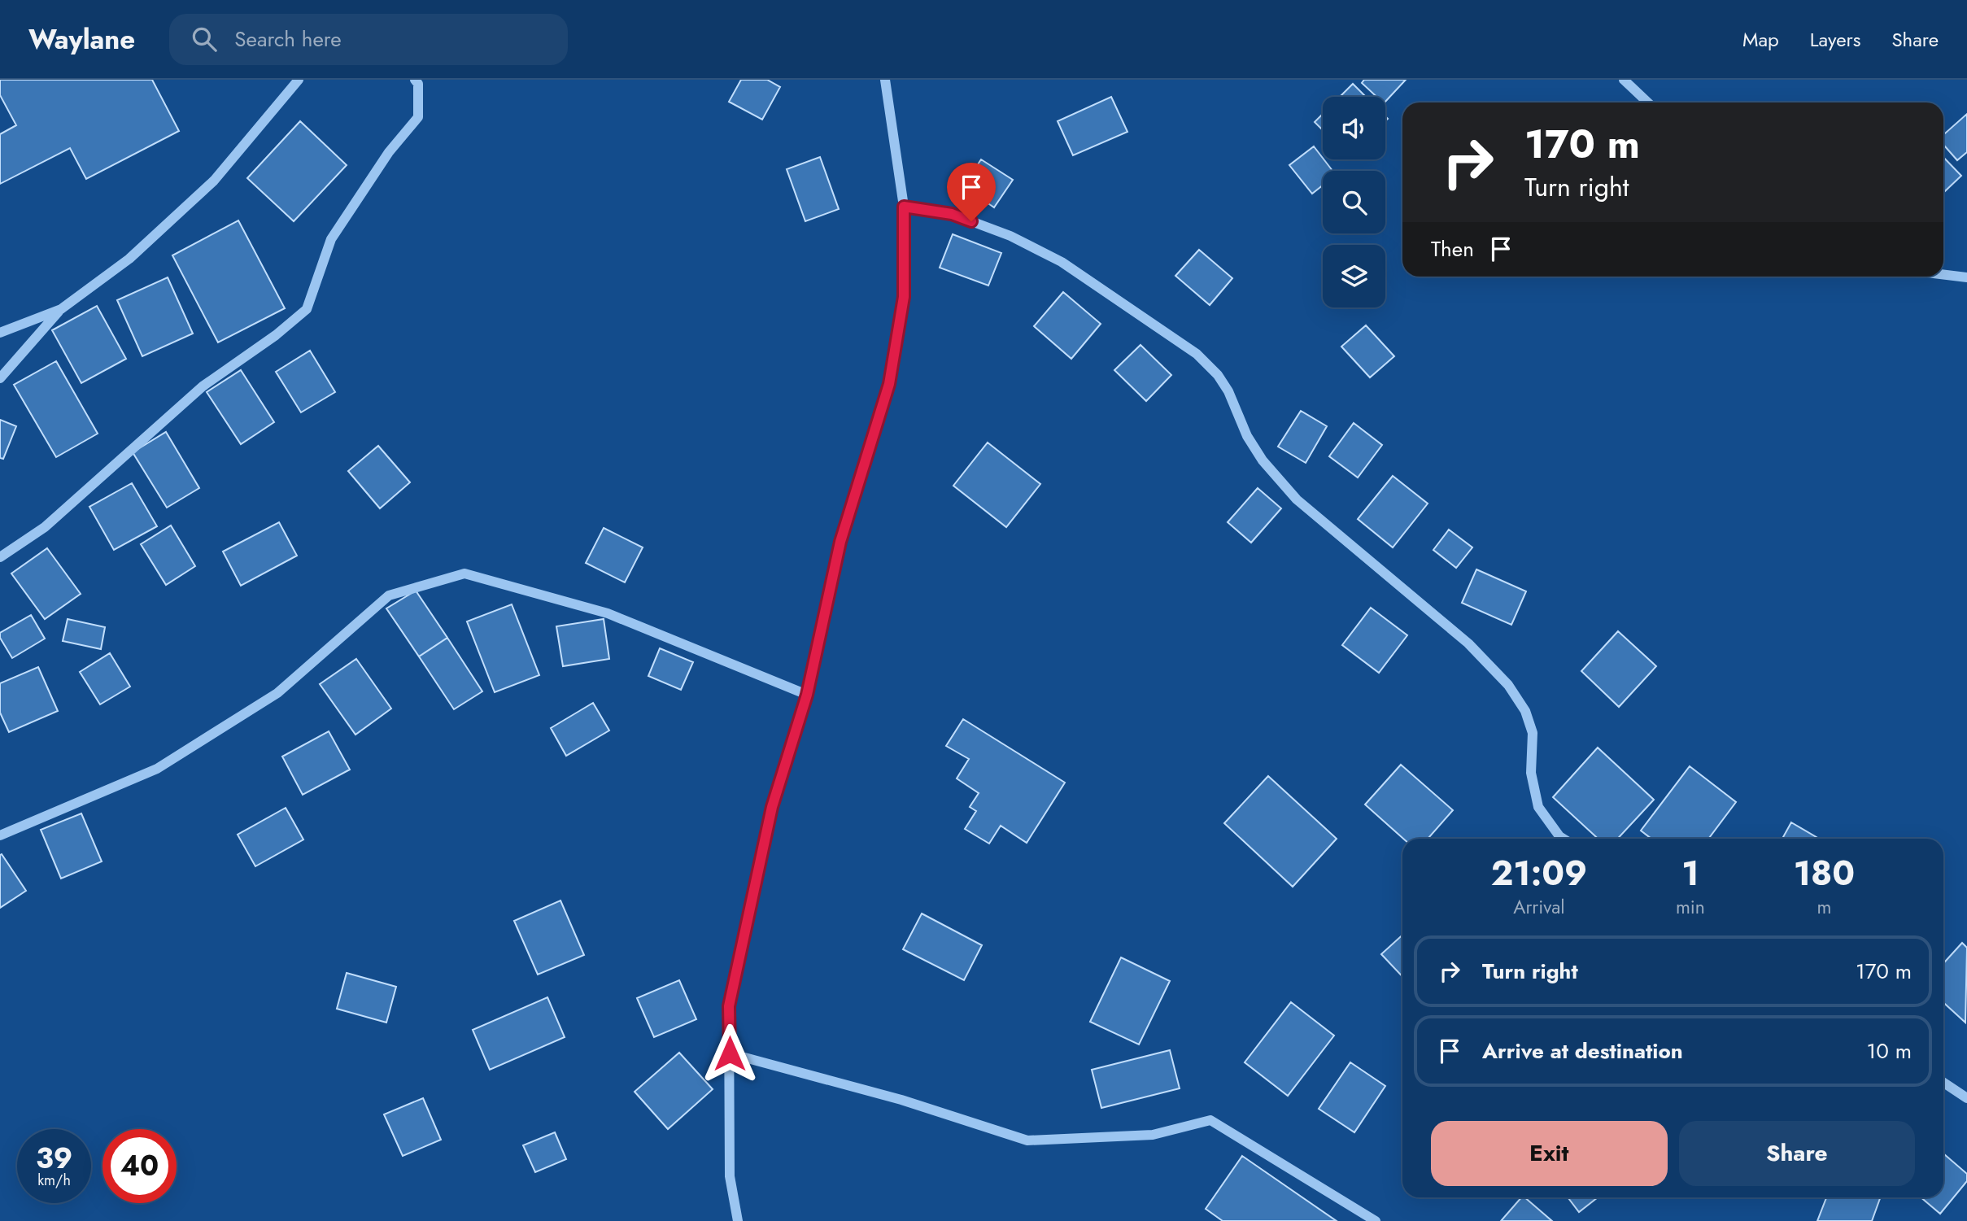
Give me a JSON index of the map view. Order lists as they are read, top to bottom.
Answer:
{
  "page": {
    "header": "Waylane",
    "search": "Search here",
    "nav": ["Map", "Layers", "Share"],
    "turn": ["170 m", "Turn right"],
    "then": "Then",
    "eta": [
      "21:09",
      "Arrival",
      "1",
      "min",
      "180",
      "m"
    ],
    "list": [
      {
        "name": "Turn right",
        "value": "170 m"
      },
      {
        "name": "Arrive at destination",
        "value": "10 m"
      }
    ],
    "buttons": ["Exit", "Share"],
    "speed": "39 km/h",
    "limit": "40"
  }
}
